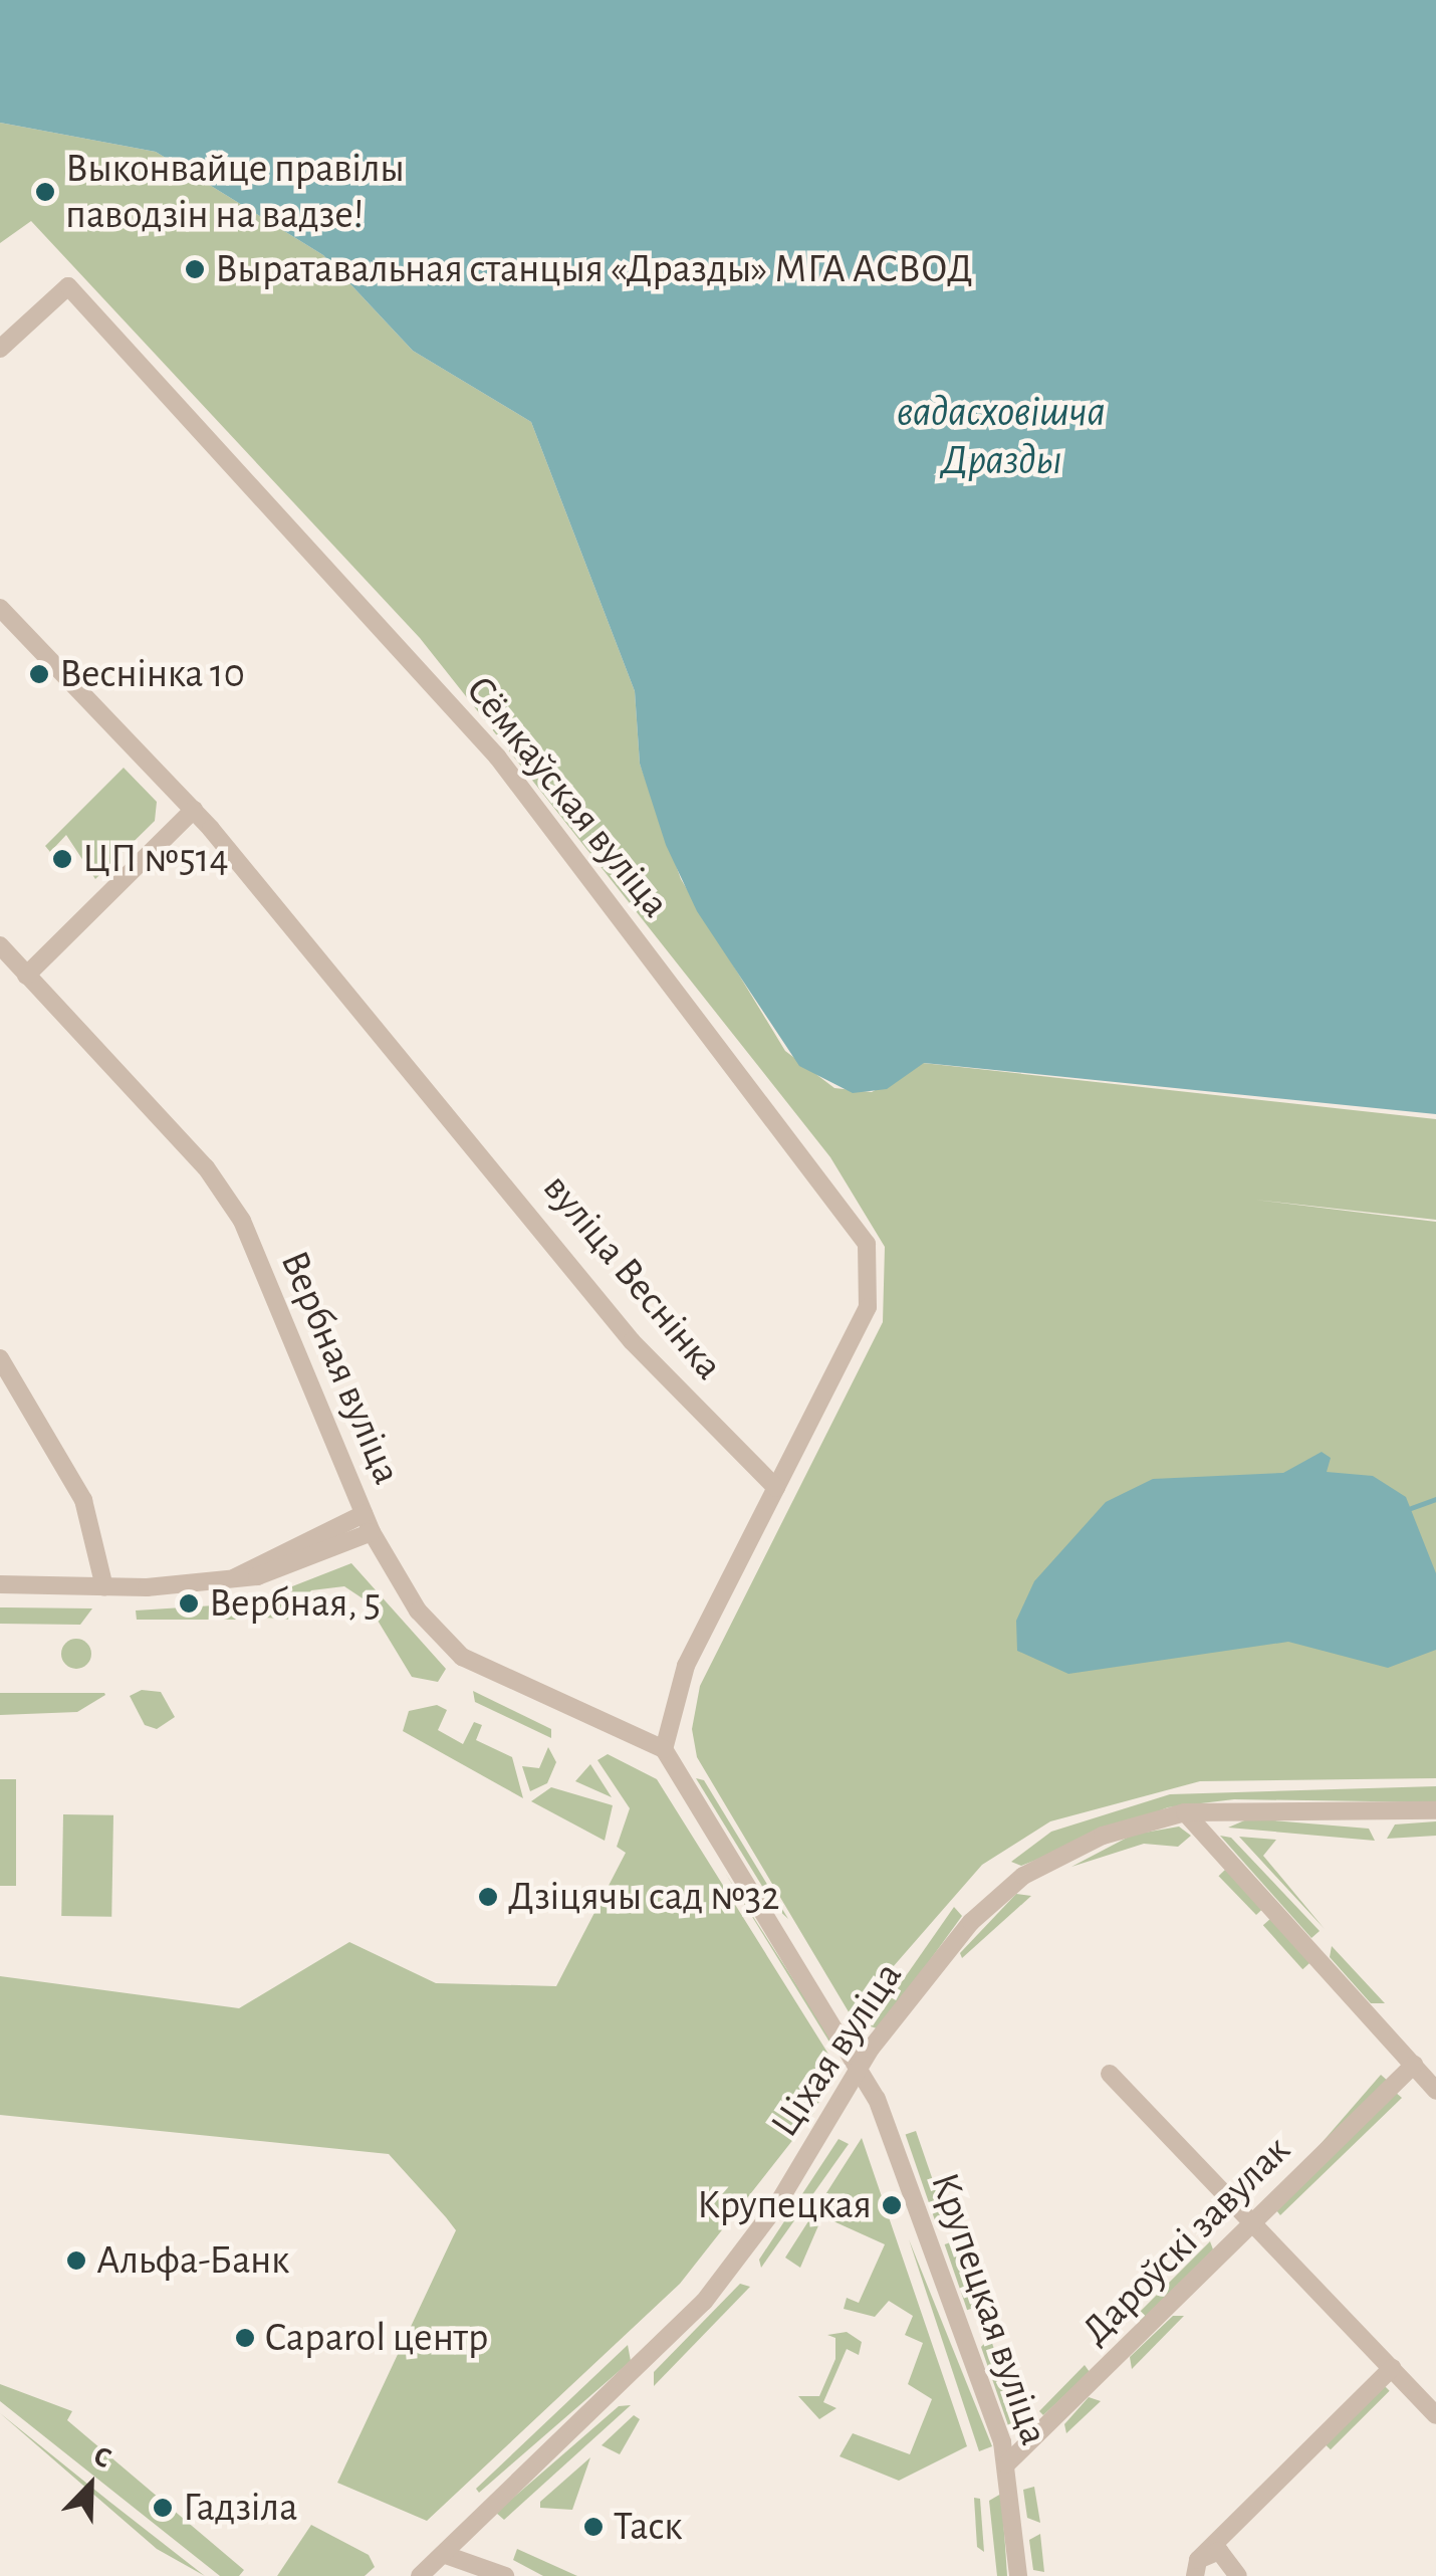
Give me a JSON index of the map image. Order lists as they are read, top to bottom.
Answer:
{
  "streets": {
    "street": [
      "Сёмкаўская вуліца",
      "вуліца Веснінка",
      "Вербная вуліца",
      "Ціхая вуліца",
      "Дароўскі завулак",
      "Крупецкая вуліца"
    ]
  },
  "crossings": [
    ["Сёмкаўская вуліца", "вуліца Веснінка"],
    ["Ціхая вуліца", "Крупецкая вуліца"],
    ["Дароўскі завулак", "Крупецкая вуліца"]
  ],
  "water": ["вадасховішча Дразды"],
  "places": [
    "Выконвайце правілы паводзін на вадзе!",
    "Выратавальная станцыя «Дразды» МГА АСВОД",
    "Веснінка 10",
    "ЦП №514",
    "Вербная, 5",
    "Дзіцячы сад №32",
    "Крупецкая",
    "Альфа-Банк",
    "Caparol центр",
    "Гадзіла",
    "Таск"
  ],
  "north": "top right"
}
